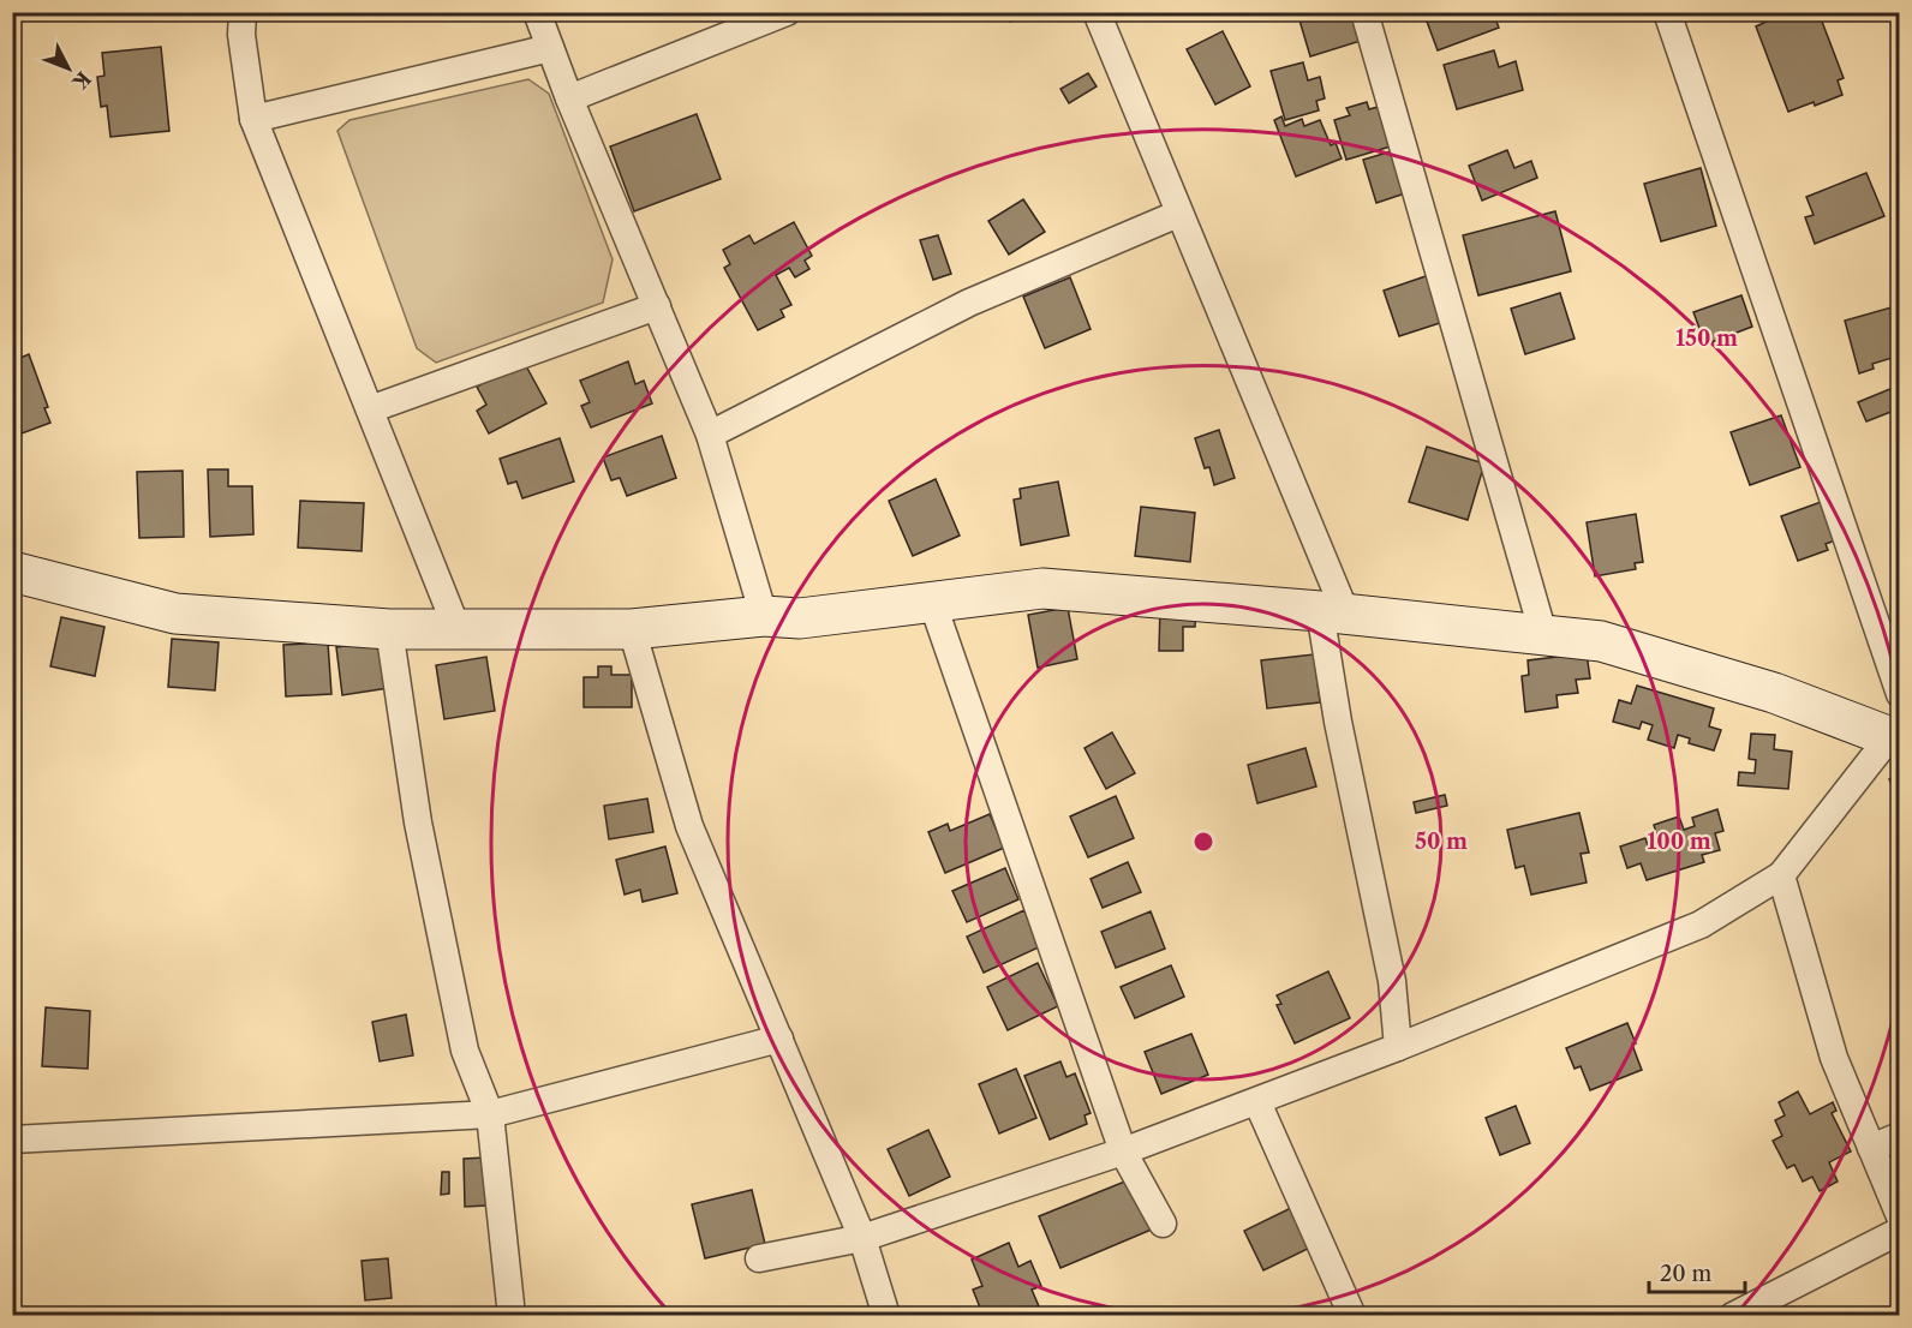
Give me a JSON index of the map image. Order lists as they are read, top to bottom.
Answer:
{
  "scale_bar": "20 m",
  "north": "bottom right",
  "rings": ["150 m", "50 m", "100 m"]
}
